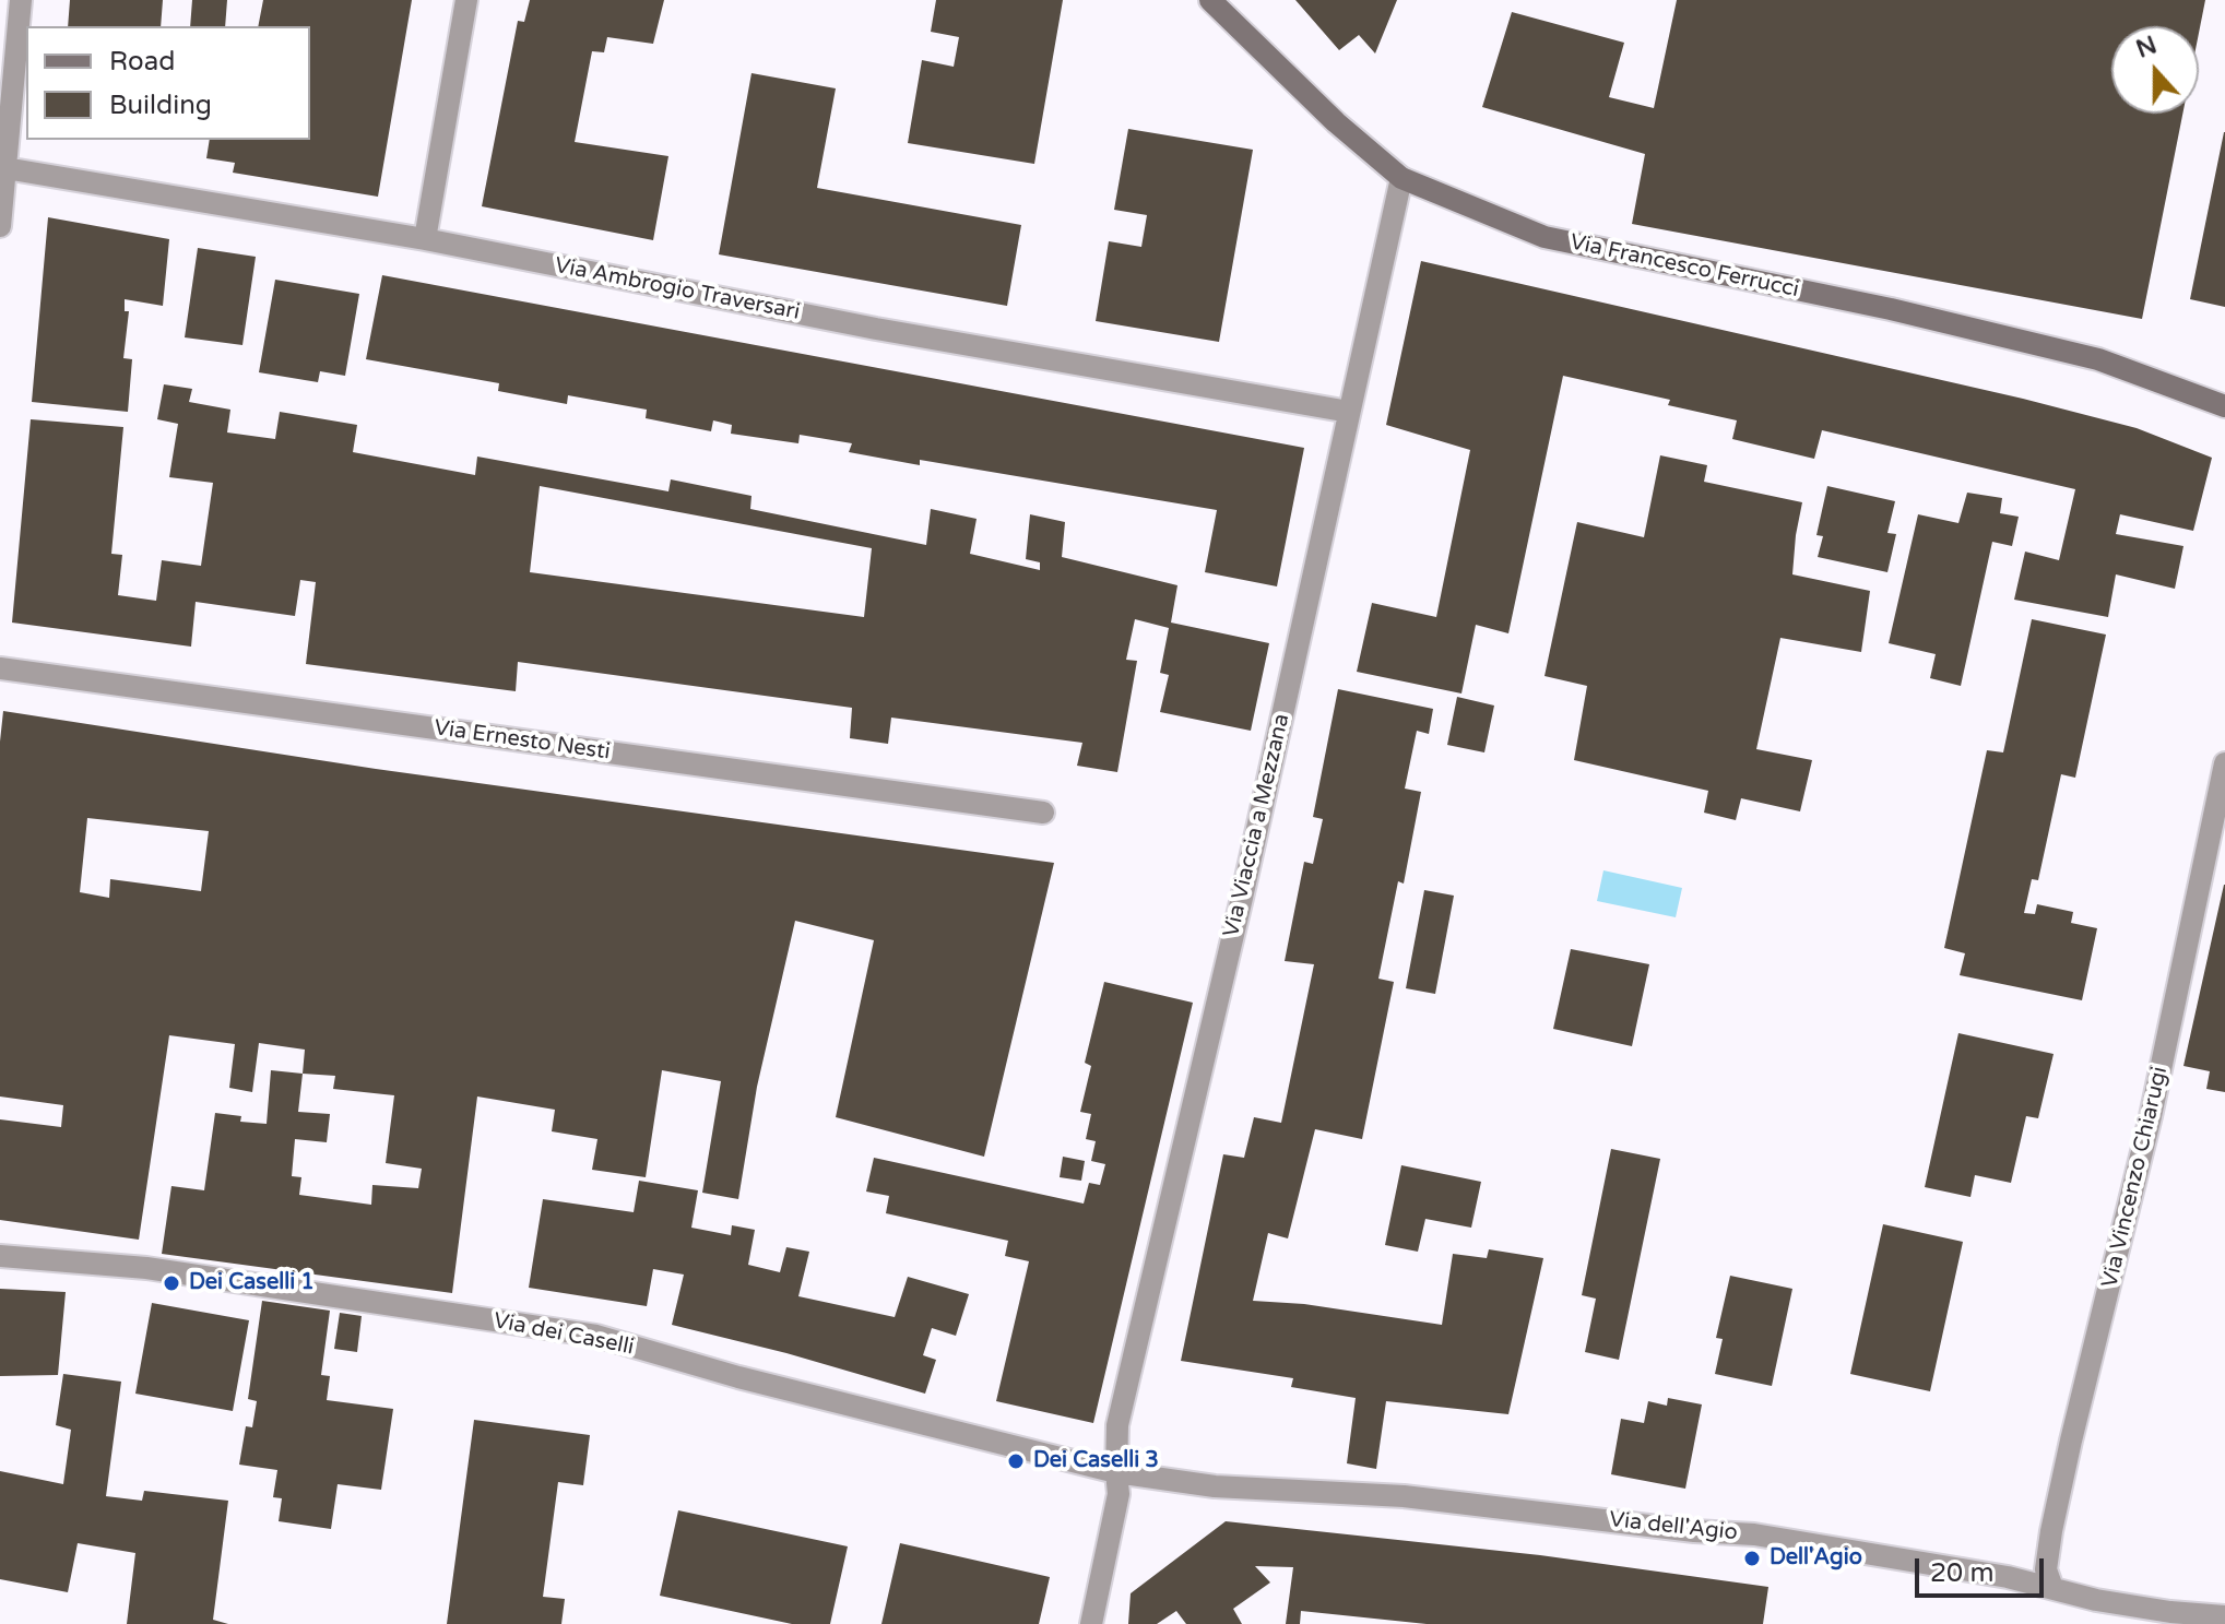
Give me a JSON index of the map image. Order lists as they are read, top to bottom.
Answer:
{
  "streets": {
    "street": [
      "Via Francesco Ferrucci",
      "Via Ambrogio Traversari",
      "Via Ernesto Nesti",
      "Via Viaccia a Mezzana",
      "Via Vincenzo Chiarugi",
      "Via dei Caselli",
      "Via dell'Agio"
    ]
  },
  "crossings": [
    ["Via Francesco Ferrucci", "Via Viaccia a Mezzana"],
    ["Via Ambrogio Traversari", "Via Viaccia a Mezzana"],
    ["Via Viaccia a Mezzana", "Via dei Caselli"],
    ["Via Viaccia a Mezzana", "Via dell'Agio"],
    ["Via Vincenzo Chiarugi", "Via dell'Agio"],
    ["Via dei Caselli", "Via dell'Agio"]
  ],
  "places": ["Dei Caselli 1", "Dei Caselli 3", "Dell'Agio"],
  "legend": ["Road", "Building"],
  "scale_bar": "20 m",
  "north": "top"
}
